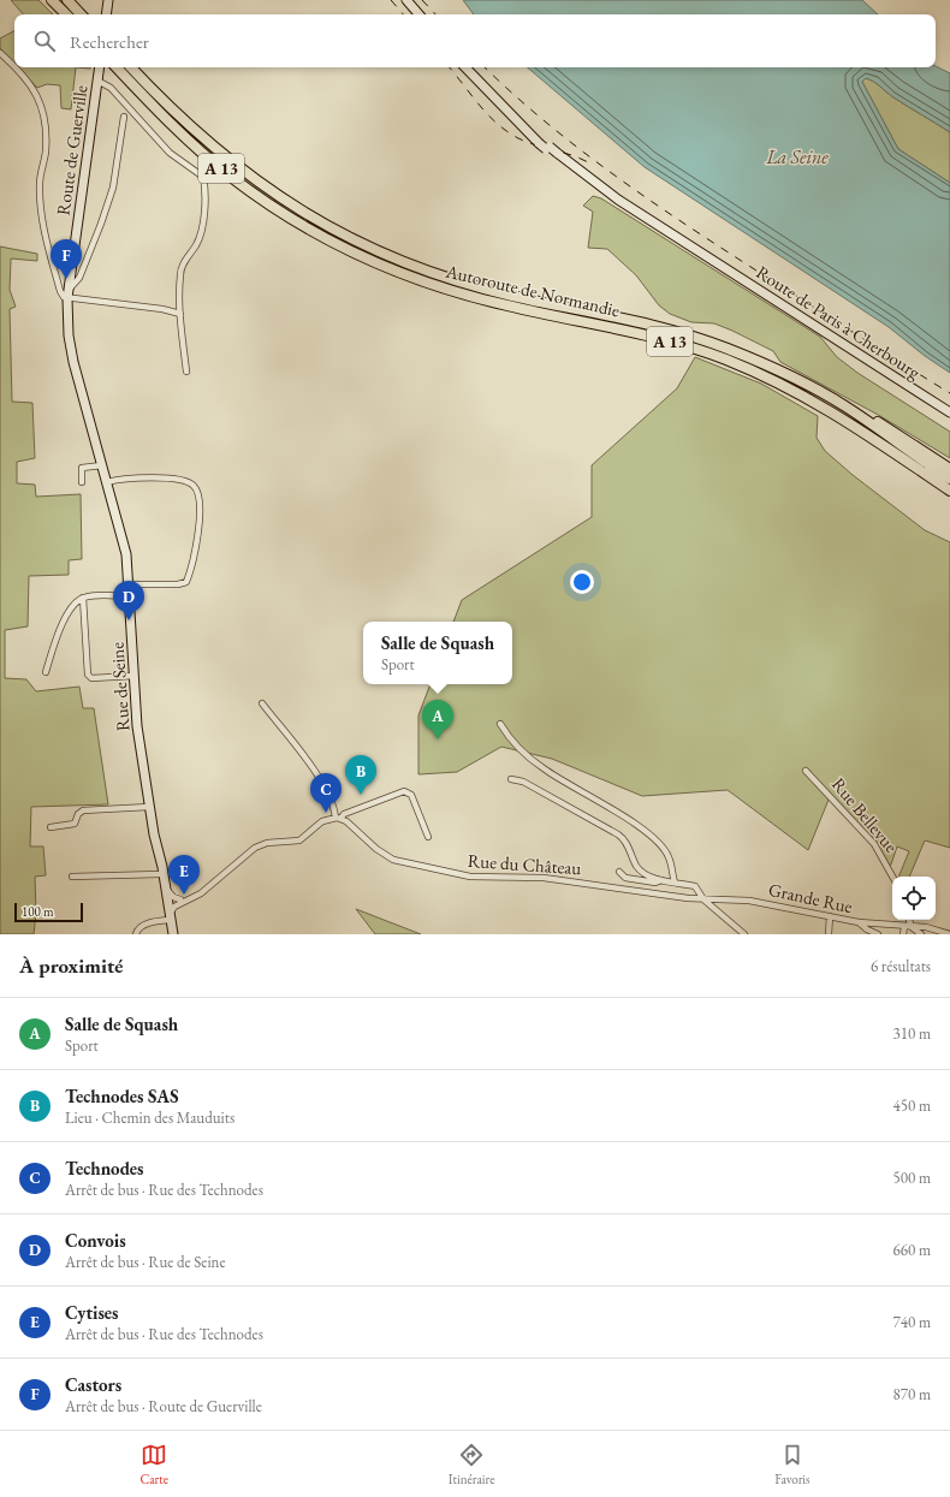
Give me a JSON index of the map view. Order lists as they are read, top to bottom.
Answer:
{
  "streets": {
    "highway": ["A 13", "Autoroute de Normandie"],
    "street": [
      "Route de Guerville",
      "Route de Paris à Cherbourg",
      "Rue de Seine",
      "Rue Bellevue",
      "Rue du Château",
      "Grande Rue"
    ]
  },
  "crossings": [
    ["Route de Guerville", "Rue de Seine"],
    ["Rue du Château", "Grande Rue"]
  ],
  "water": ["La Seine"],
  "scale_bar": "100 m",
  "page": {
    "search": "Rechercher",
    "pins": [
      "F",
      "D",
      "A",
      "B",
      "C",
      "E"
    ],
    "popup": ["Salle de Squash", "Sport"],
    "scale": "100 m",
    "heading": ["À proximité", "6 résultats"],
    "list": [
      {
        "mark": "A",
        "name": "Salle de Squash",
        "note": "Sport",
        "value": "310 m"
      },
      {
        "mark": "B",
        "name": "Technodes SAS",
        "note": "Lieu · Chemin des Mauduits",
        "value": "450 m"
      },
      {
        "mark": "C",
        "name": "Technodes",
        "note": "Arrêt de bus · Rue des Technodes",
        "value": "500 m"
      },
      {
        "mark": "D",
        "name": "Convois",
        "note": "Arrêt de bus · Rue de Seine",
        "value": "660 m"
      },
      {
        "mark": "E",
        "name": "Cytises",
        "note": "Arrêt de bus · Rue des Technodes",
        "value": "740 m"
      },
      {
        "mark": "F",
        "name": "Castors",
        "note": "Arrêt de bus · Route de Guerville",
        "value": "870 m"
      }
    ],
    "nav": ["Carte", "Itinéraire", "Favoris"]
  }
}
